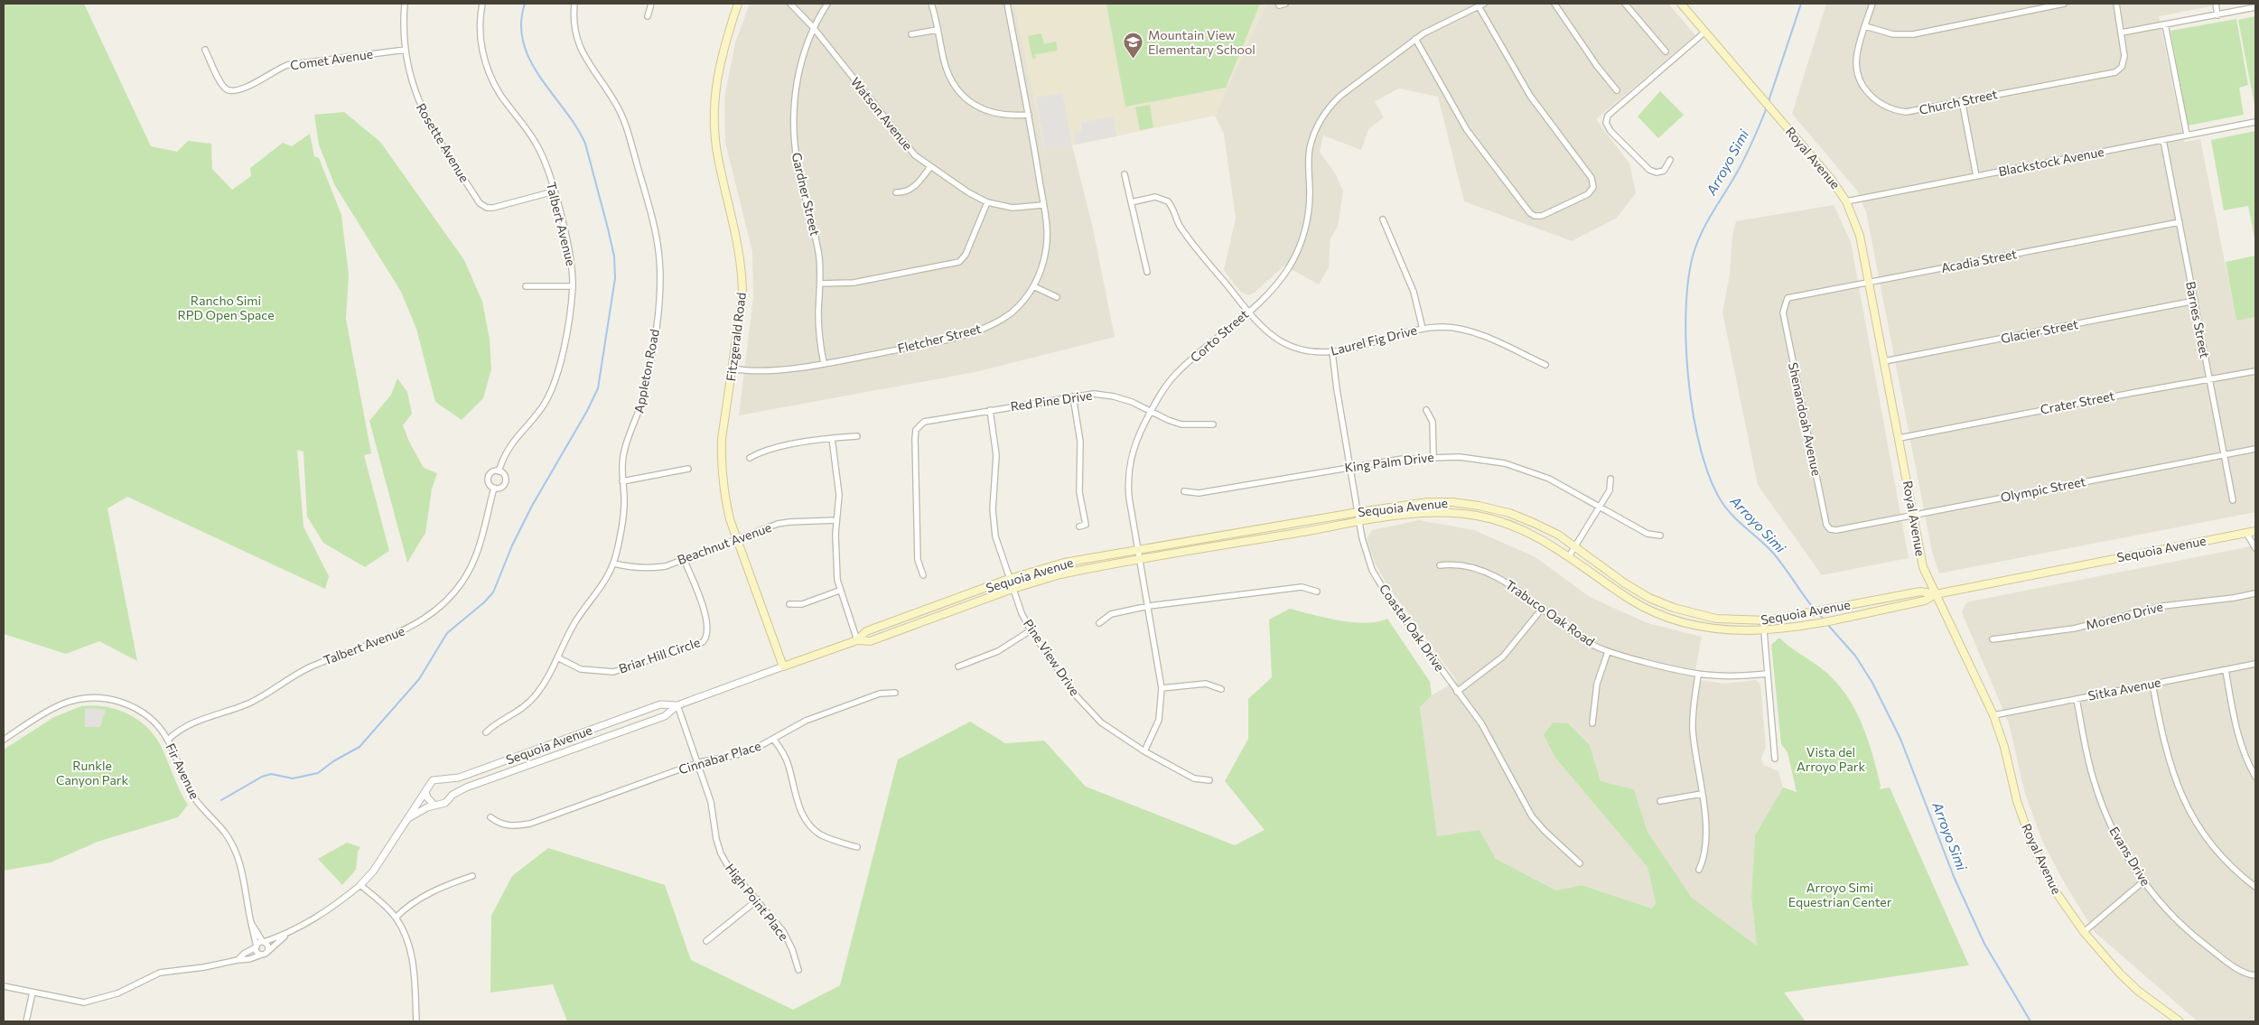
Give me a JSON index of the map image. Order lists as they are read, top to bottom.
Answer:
{
  "streets": {
    "main road": ["Royal Avenue", "Fitzgerald Road", "Sequoia Avenue"],
    "street": [
      "Comet Avenue",
      "Church Street",
      "Watson Avenue",
      "Rosette Avenue",
      "Blackstock Avenue",
      "Gardner Street",
      "Talbert Avenue",
      "Acadia Street",
      "Barnes Street",
      "Glacier Street",
      "Corto Street",
      "Fletcher Street",
      "Laurel Fig Drive",
      "Appleton Road",
      "Red Pine Drive",
      "Crater Street",
      "Shenandoah Avenue",
      "King Palm Drive",
      "Olympic Street",
      "Beachnut Avenue",
      "Trabuco Oak Road",
      "Moreno Drive",
      "Coastal Oak Drive",
      "Briar Hill Circle",
      "Pine View Drive",
      "Sitka Avenue",
      "Cinnabar Place",
      "Fir Avenue",
      "Evans Drive",
      "High Point Place"
    ]
  },
  "crossings": [
    ["Comet Avenue", "Rosette Avenue"],
    ["Watson Avenue", "Gardner Street"],
    ["Watson Avenue", "Fletcher Street"],
    ["Rosette Avenue", "Talbert Avenue"],
    ["Royal Avenue", "Blackstock Avenue"],
    ["Royal Avenue", "Acadia Street"],
    ["Royal Avenue", "Glacier Street"],
    ["Royal Avenue", "Crater Street"],
    ["Royal Avenue", "Olympic Street"],
    ["Royal Avenue", "Sequoia Avenue"],
    ["Royal Avenue", "Sitka Avenue"],
    ["Blackstock Avenue", "Barnes Street"],
    ["Gardner Street", "Fletcher Street"],
    ["Talbert Avenue", "Fir Avenue"],
    ["Acadia Street", "Barnes Street"],
    ["Acadia Street", "Shenandoah Avenue"],
    ["Barnes Street", "Glacier Street"],
    ["Barnes Street", "Crater Street"],
    ["Barnes Street", "Olympic Street"],
    ["Corto Street", "Laurel Fig Drive"],
    ["Corto Street", "Red Pine Drive"],
    ["Corto Street", "Sequoia Avenue"],
    ["Corto Street", "Pine View Drive"],
    ["Fitzgerald Road", "Fletcher Street"],
    ["Fitzgerald Road", "Sequoia Avenue"],
    ["Fitzgerald Road", "Beachnut Avenue"],
    ["Laurel Fig Drive", "Coastal Oak Drive"],
    ["Appleton Road", "Beachnut Avenue"],
    ["Appleton Road", "Briar Hill Circle"],
    ["Red Pine Drive", "Pine View Drive"],
    ["Shenandoah Avenue", "Olympic Street"],
    ["King Palm Drive", "Coastal Oak Drive"],
    ["Sequoia Avenue", "Coastal Oak Drive"],
    ["Sequoia Avenue", "Pine View Drive"],
    ["Sequoia Avenue", "Fir Avenue"],
    ["Sequoia Avenue", "High Point Place"],
    ["Beachnut Avenue", "Briar Hill Circle"],
    ["Sitka Avenue", "Evans Drive"],
    ["Cinnabar Place", "High Point Place"]
  ],
  "water": ["Arroyo Simi"],
  "parks": [
    "Rancho Simi RPD Open Space",
    "Vista del Arroyo Park",
    "Runkle Canyon Park",
    "Arroyo Simi Equestrian Center"
  ],
  "places": {
    "school or university": ["Mountain View Elementary School"]
  }
}
